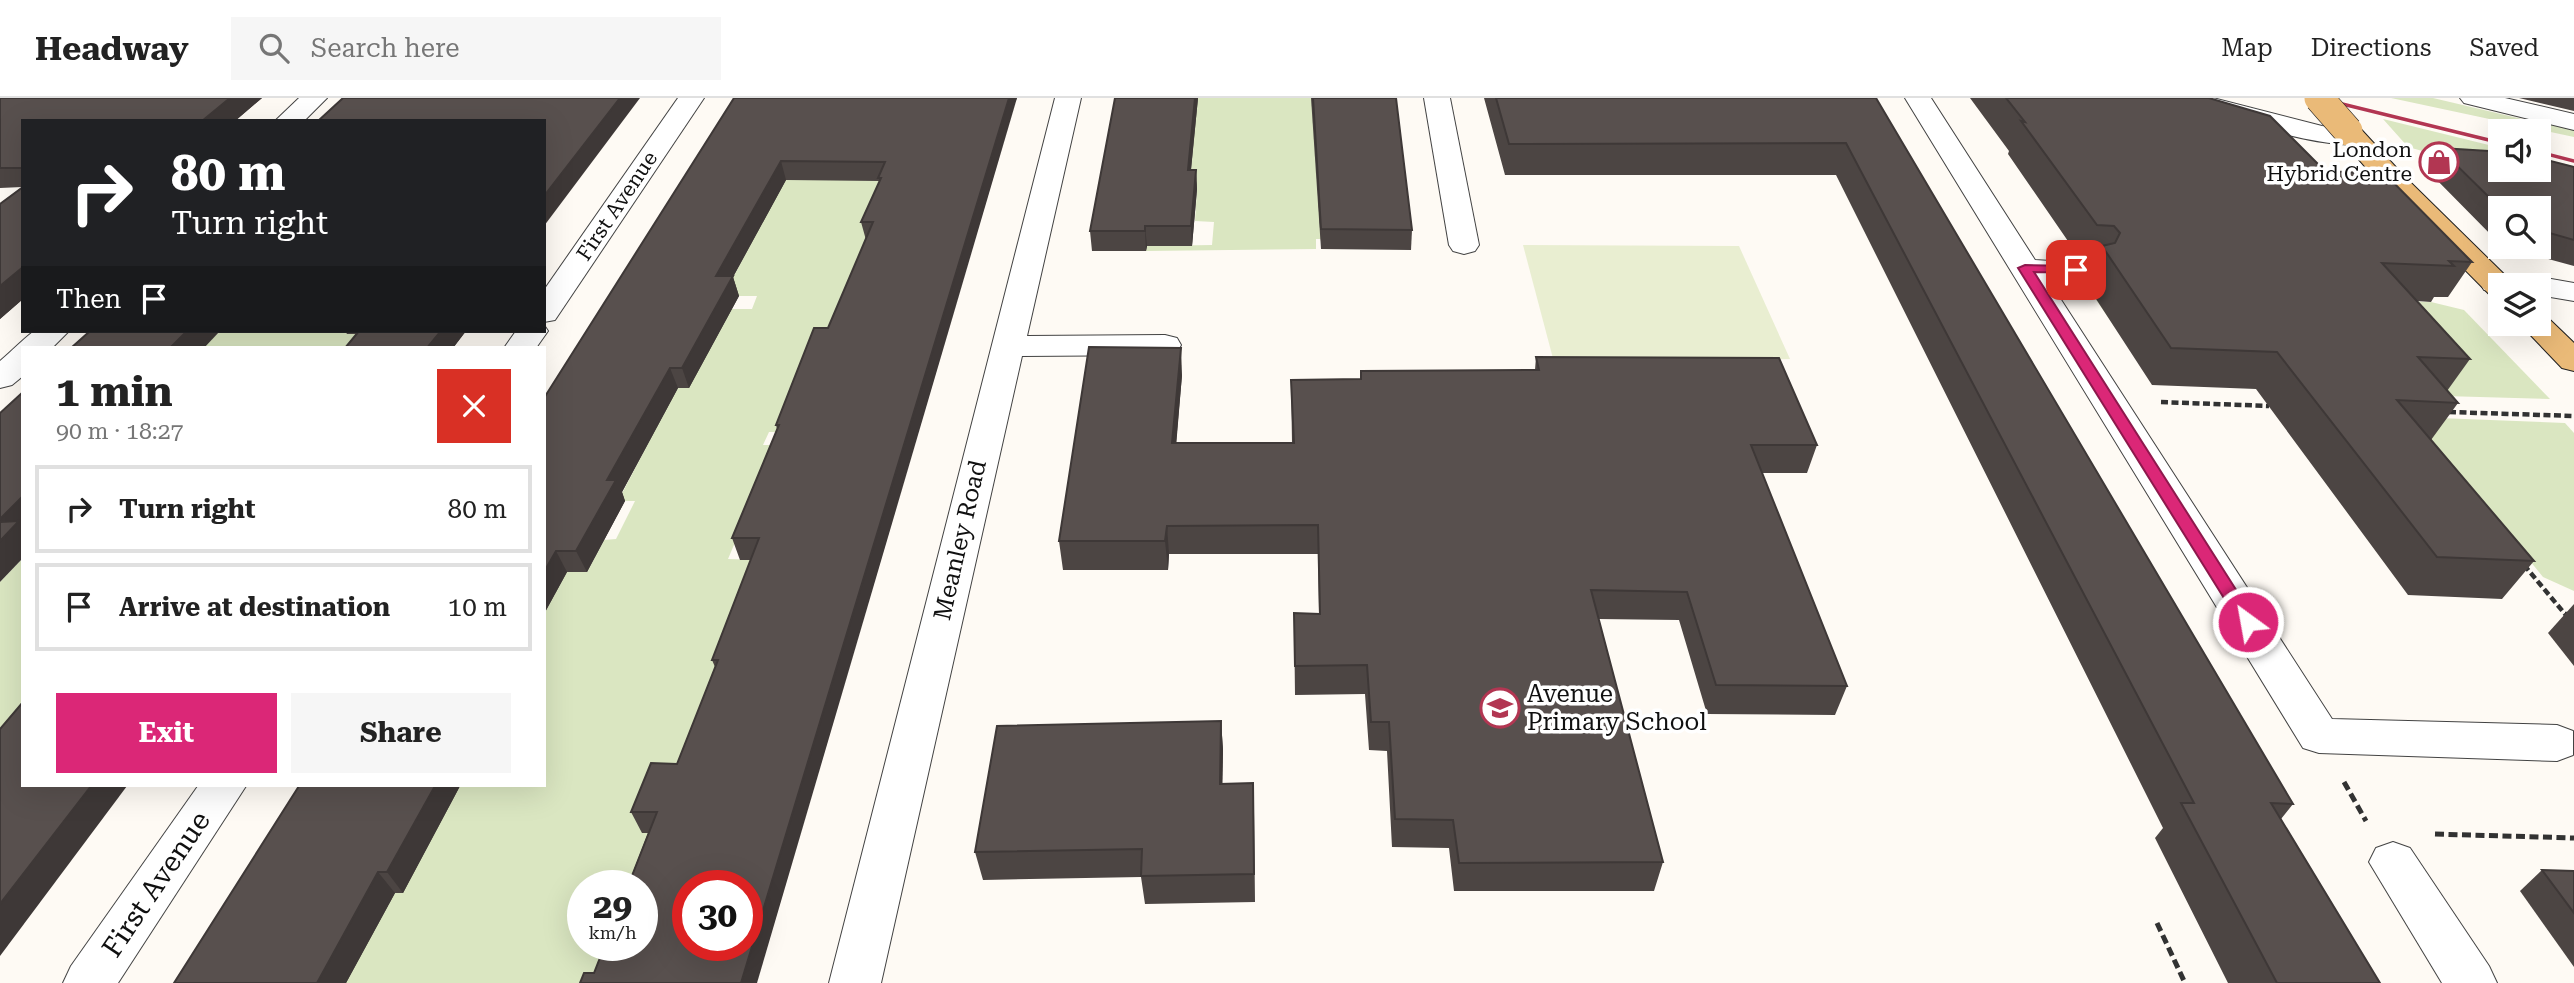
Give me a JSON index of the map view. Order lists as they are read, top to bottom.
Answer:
{
  "streets": {
    "street": ["First Avenue", "Meanley Road"]
  },
  "places": {
    "shop": ["London Hybrid Centre"],
    "school or university": ["Avenue Primary School"]
  },
  "page": {
    "header": "Headway",
    "search": "Search here",
    "nav": ["Map", "Directions", "Saved"],
    "turn": ["80 m", "Turn right"],
    "then": "Then",
    "heading": ["1 min", "90 m · 18:27"],
    "list": [
      {
        "name": "Turn right",
        "value": "80 m"
      },
      {
        "name": "Arrive at destination",
        "value": "10 m"
      }
    ],
    "buttons": ["Exit", "Share"],
    "speed": "29 km/h",
    "limit": "30"
  }
}
